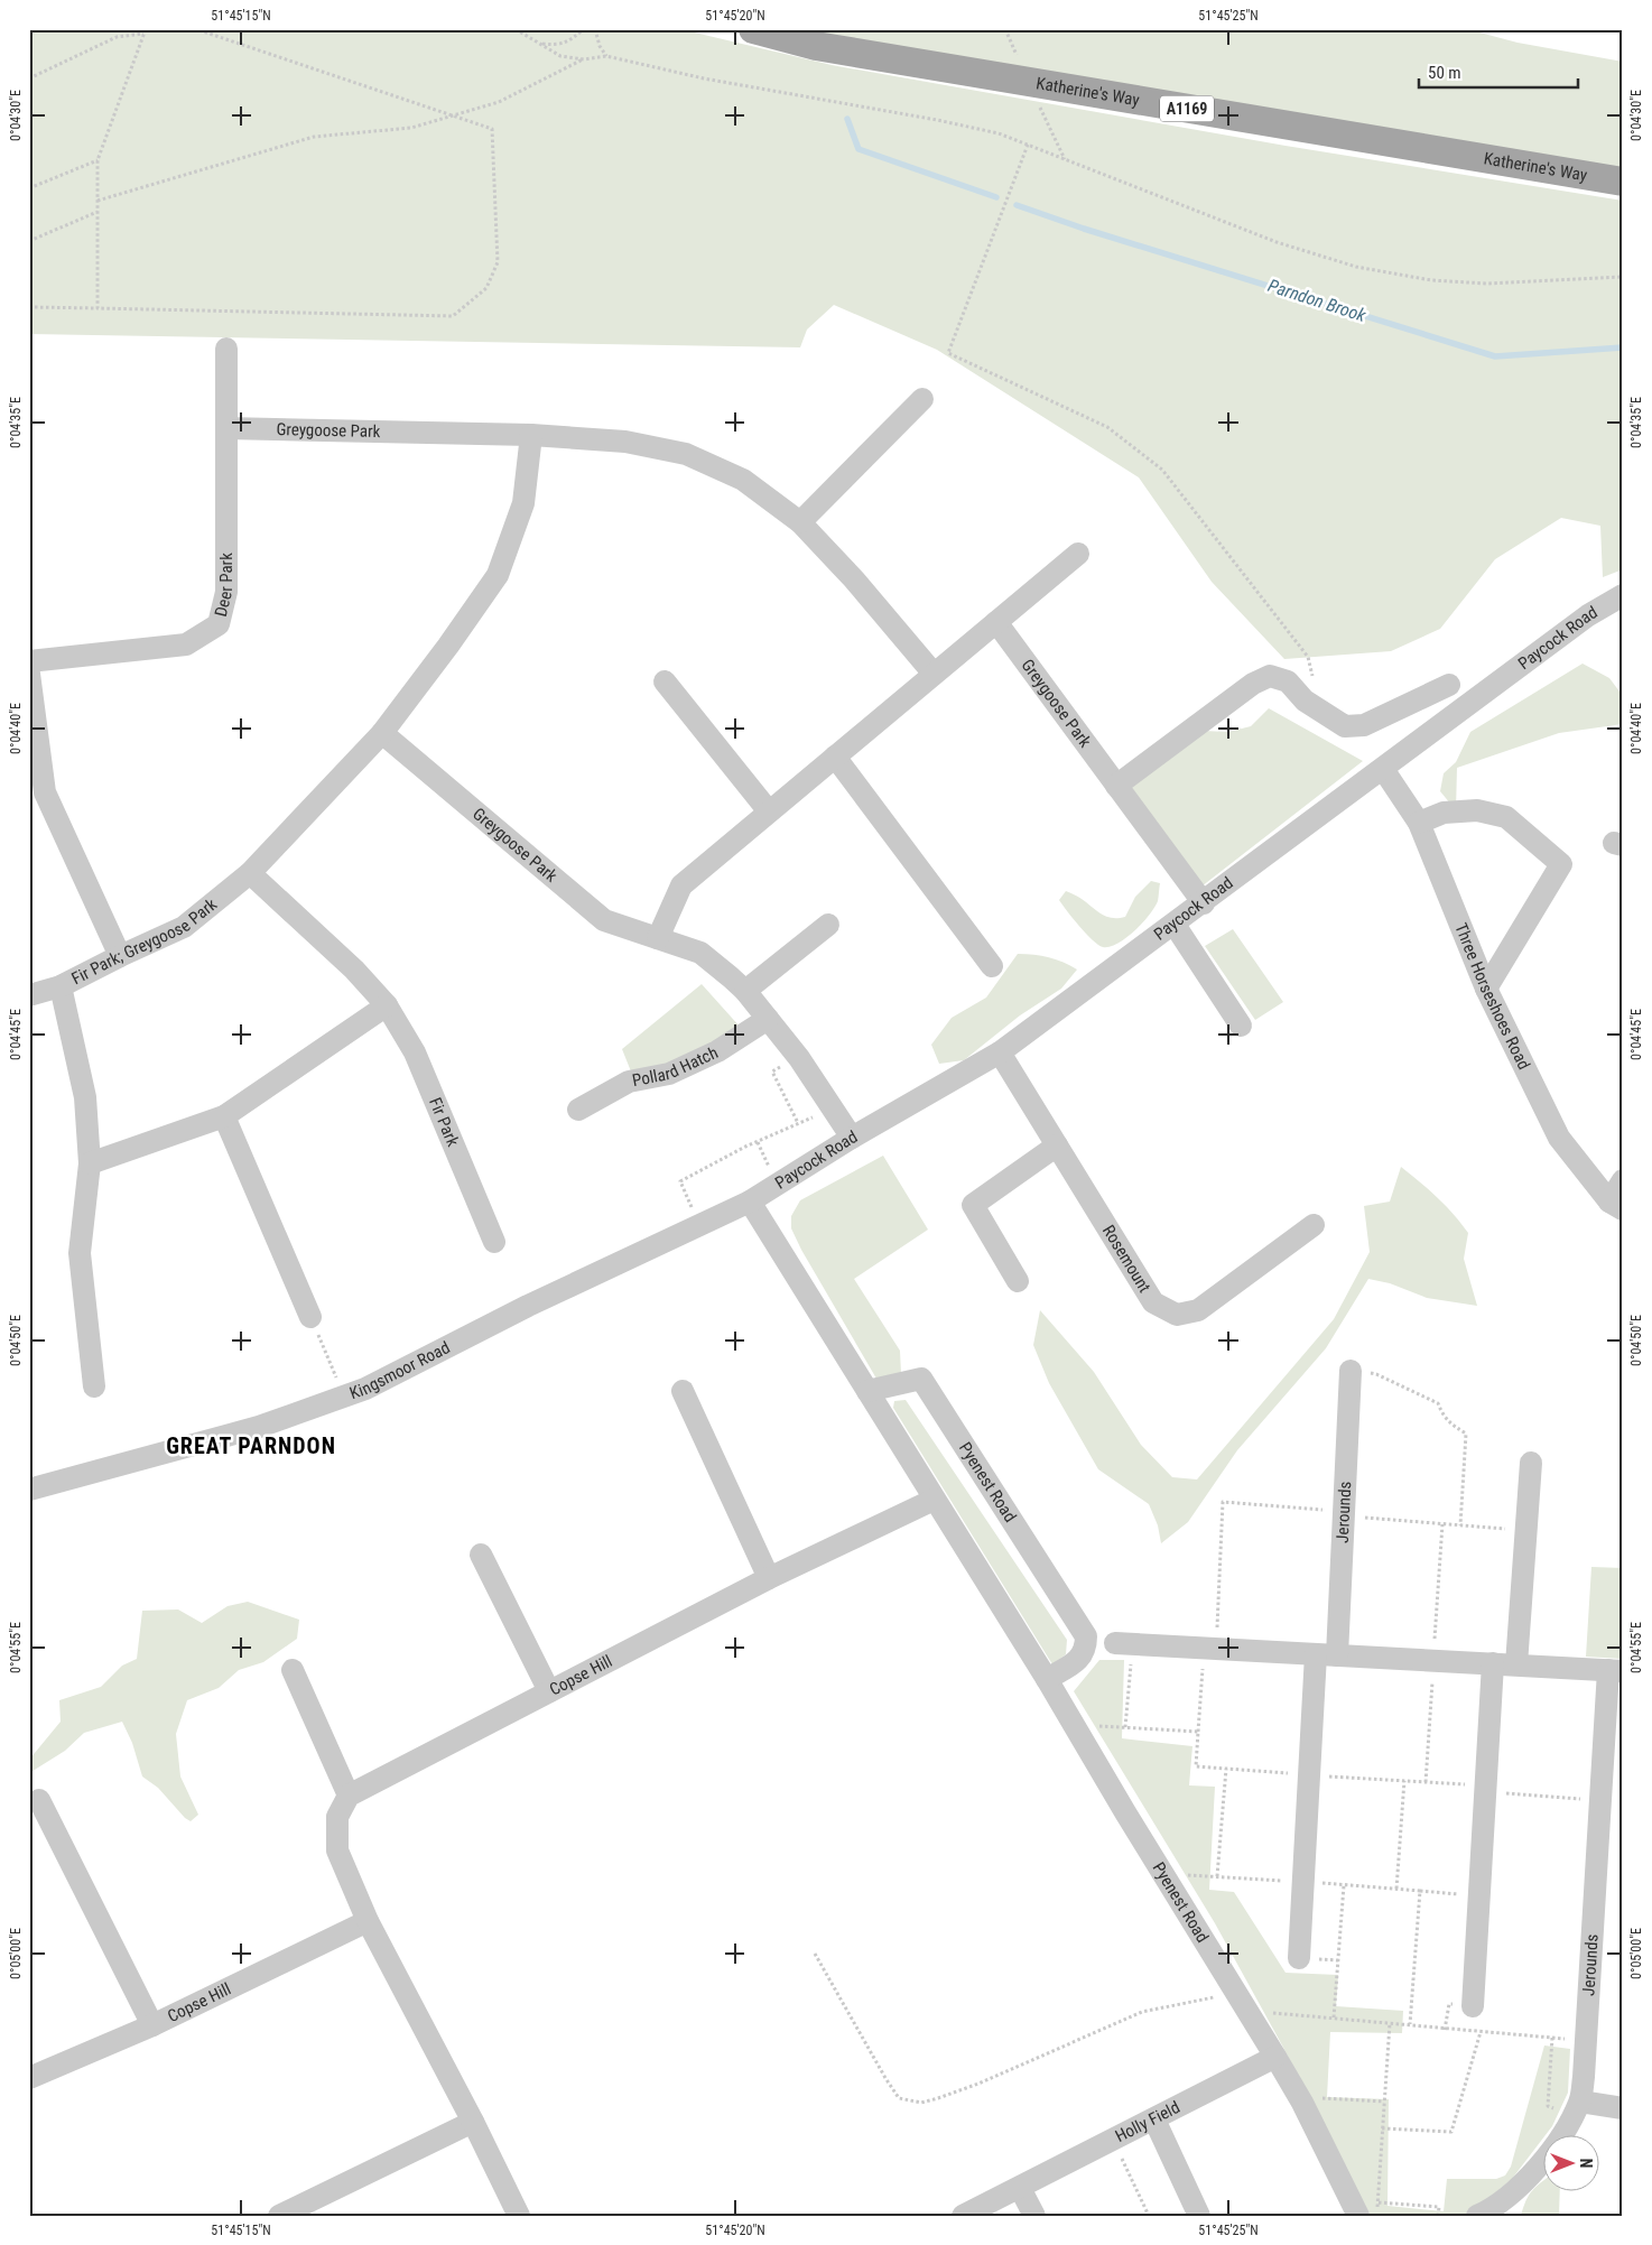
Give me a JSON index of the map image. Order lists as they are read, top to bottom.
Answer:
{
  "streets": {
    "main road": ["Katherine's Way", "A1169"],
    "street": [
      "Greygoose Park",
      "Deer Park",
      "Paycock Road",
      "Fir Park; Greygoose Park",
      "Three Horseshoes Road",
      "Pollard Hatch",
      "Fir Park",
      "Rosemount",
      "Kingsmoor Road",
      "Pyenest Road",
      "Jerounds",
      "Copse Hill",
      "Holly Field"
    ]
  },
  "crossings": [
    ["Greygoose Park", "Deer Park"],
    ["Greygoose Park", "Paycock Road"],
    ["Greygoose Park", "Pollard Hatch"],
    ["Paycock Road", "Three Horseshoes Road"],
    ["Paycock Road", "Rosemount"],
    ["Paycock Road", "Kingsmoor Road"],
    ["Paycock Road", "Pyenest Road"],
    ["Fir Park; Greygoose Park", "Fir Park"],
    ["Kingsmoor Road", "Pyenest Road"],
    ["Pyenest Road", "Copse Hill"],
    ["Pyenest Road", "Holly Field"]
  ],
  "districts": ["GREAT PARNDON"],
  "water": ["Parndon Brook"],
  "scale_bar": "50 m",
  "north": "right",
  "coordinates": [
    "51°45'15\"N",
    "51°45'20\"N",
    "51°45'25\"N",
    "0°04'30\"E",
    "0°04'35\"E",
    "0°04'40\"E",
    "0°04'45\"E",
    "0°04'50\"E",
    "0°04'55\"E",
    "0°05'00\"E"
  ]
}
